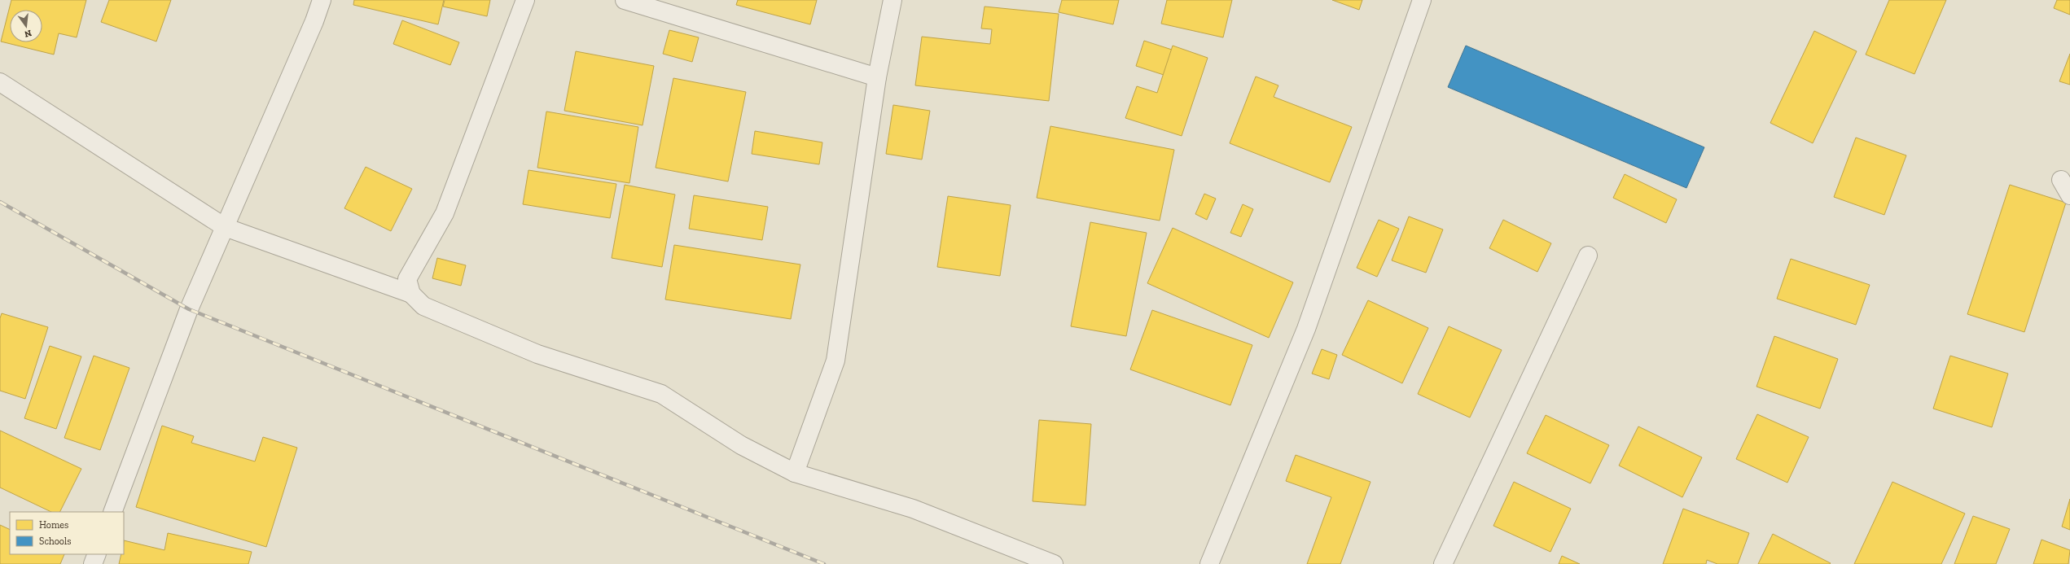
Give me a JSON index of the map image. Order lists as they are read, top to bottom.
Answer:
{
  "legend": ["Homes", "Schools"],
  "north": "bottom"
}
